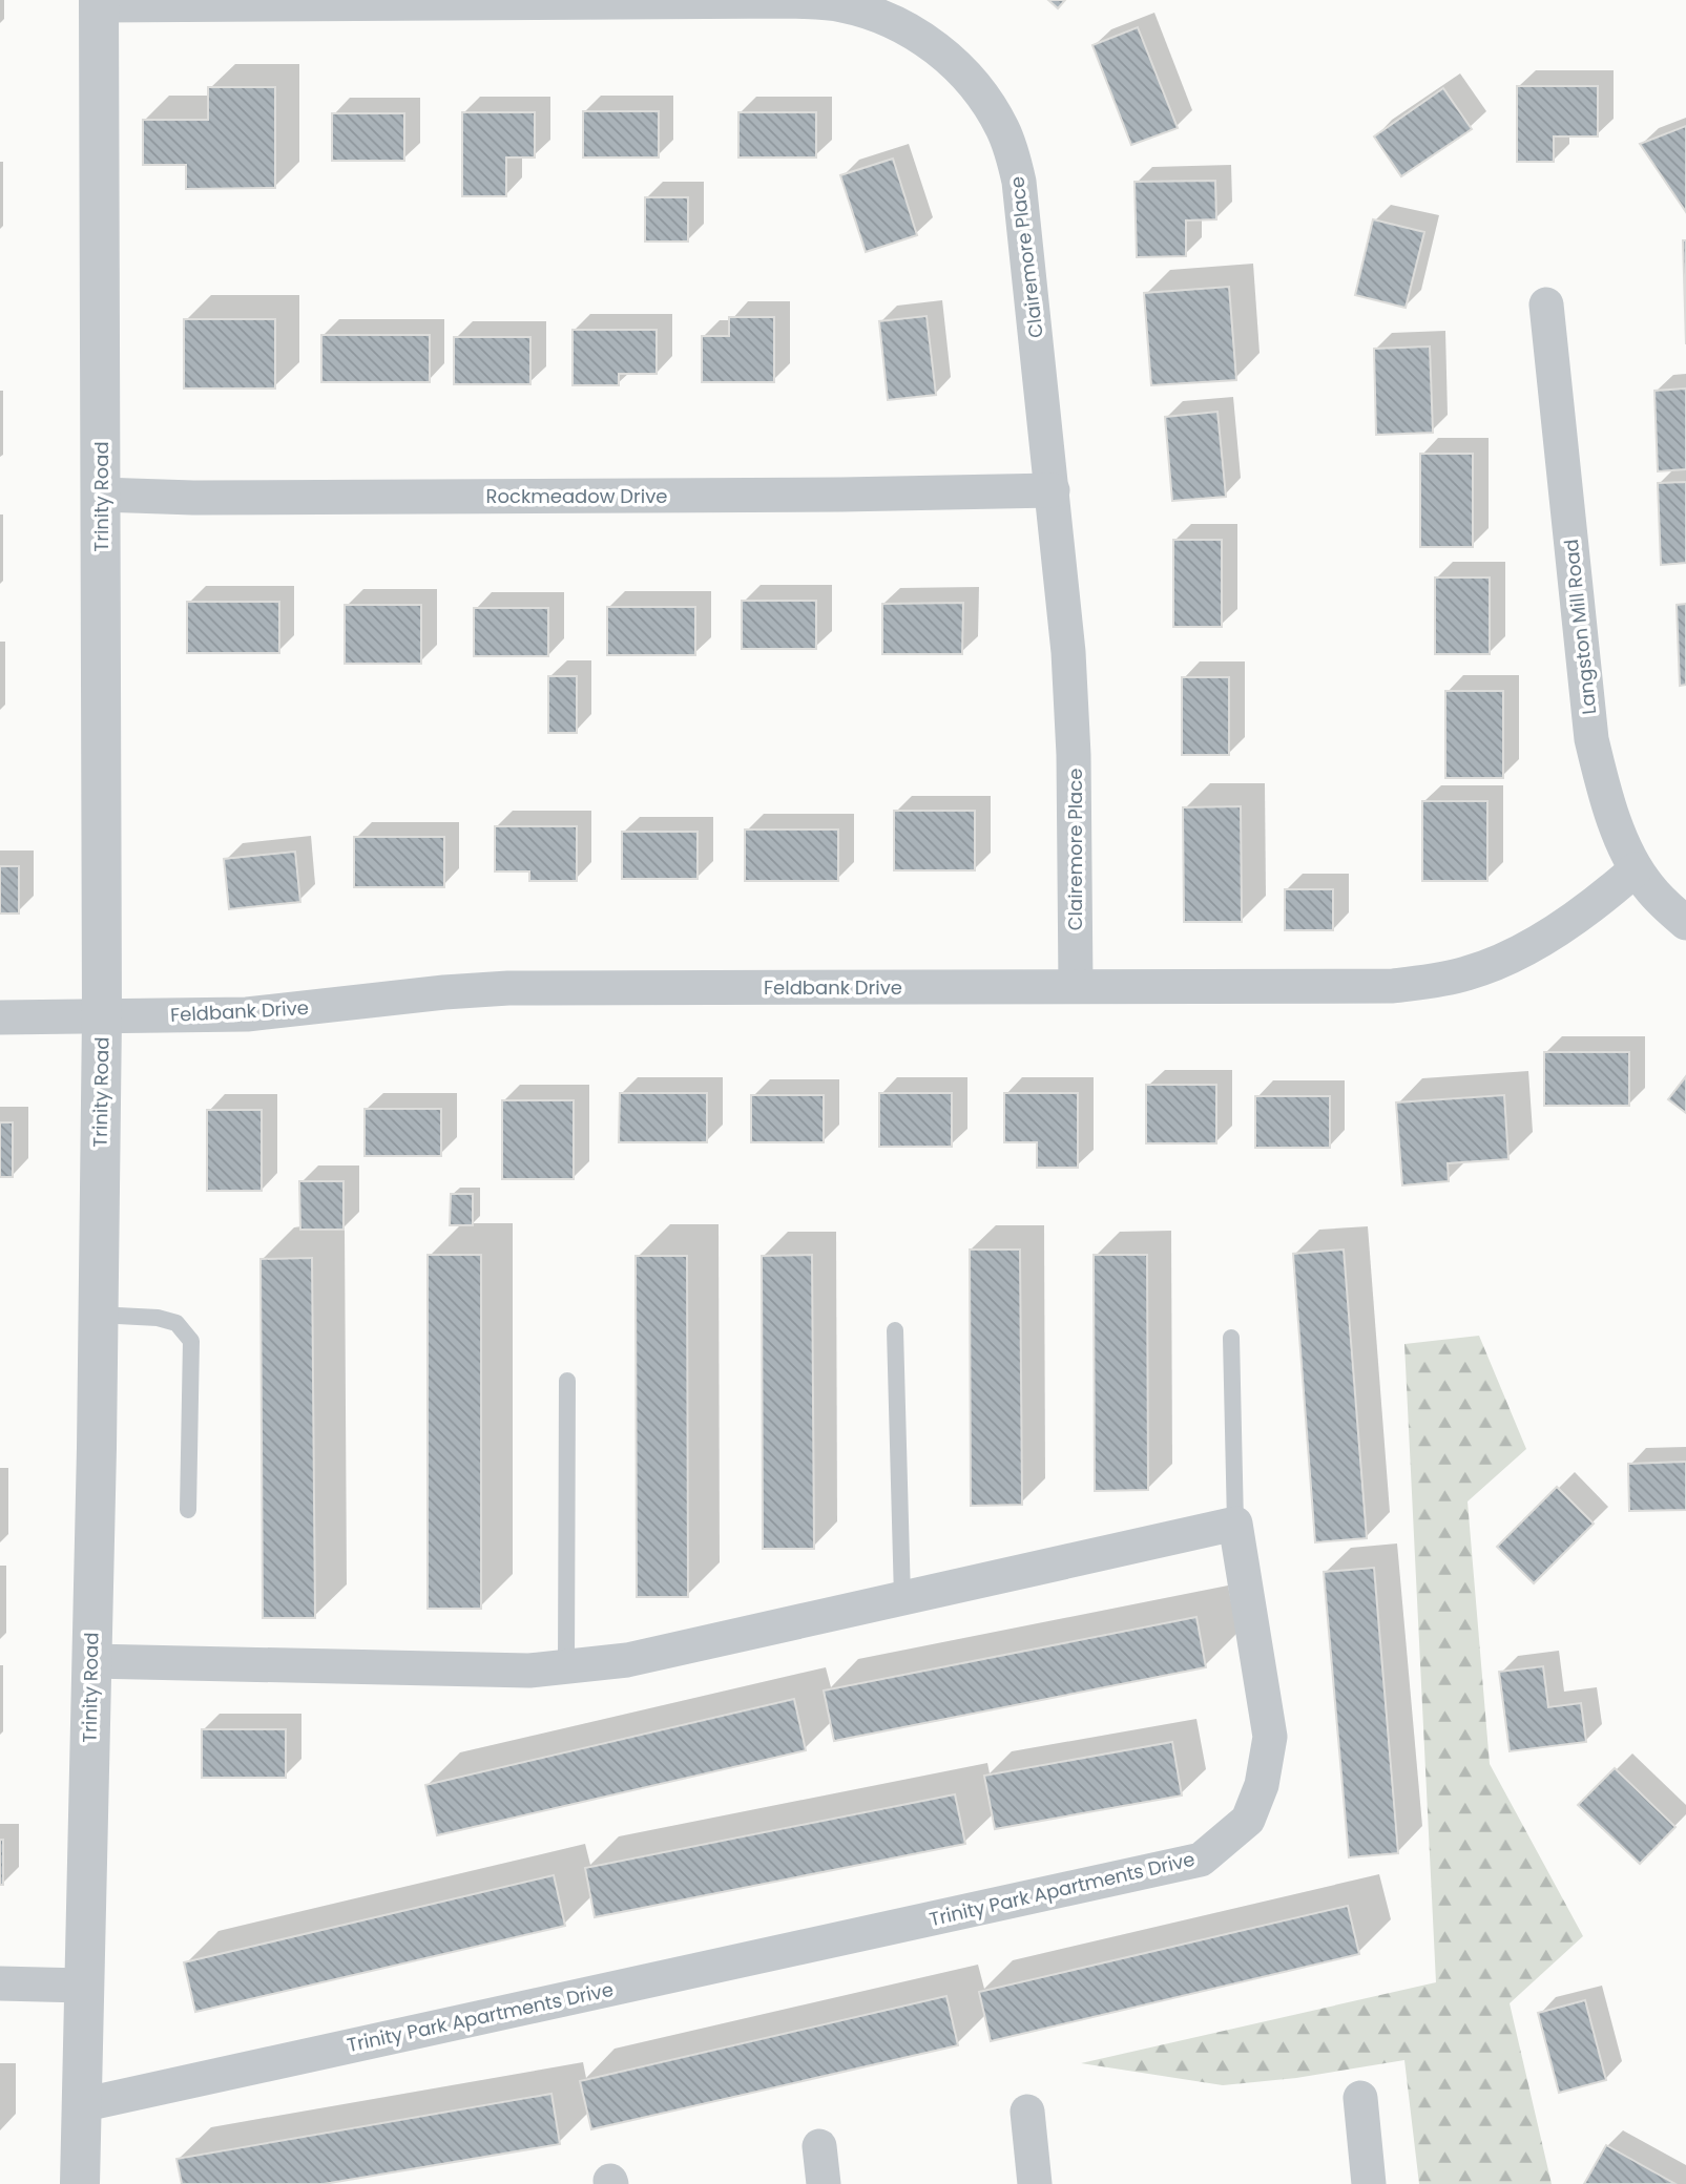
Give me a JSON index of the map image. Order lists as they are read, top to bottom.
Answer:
{
  "streets": {
    "street": [
      "Clairemore Place",
      "Rockmeadow Drive",
      "Trinity Road",
      "Langston Mill Road",
      "Feldbank Drive",
      "Trinity Park Apartments Drive"
    ]
  },
  "crossings": [
    ["Clairemore Place", "Rockmeadow Drive"],
    ["Clairemore Place", "Trinity Road"],
    ["Clairemore Place", "Feldbank Drive"],
    ["Rockmeadow Drive", "Trinity Road"],
    ["Trinity Road", "Feldbank Drive"],
    ["Trinity Road", "Trinity Park Apartments Drive"],
    ["Langston Mill Road", "Feldbank Drive"]
  ]
}
